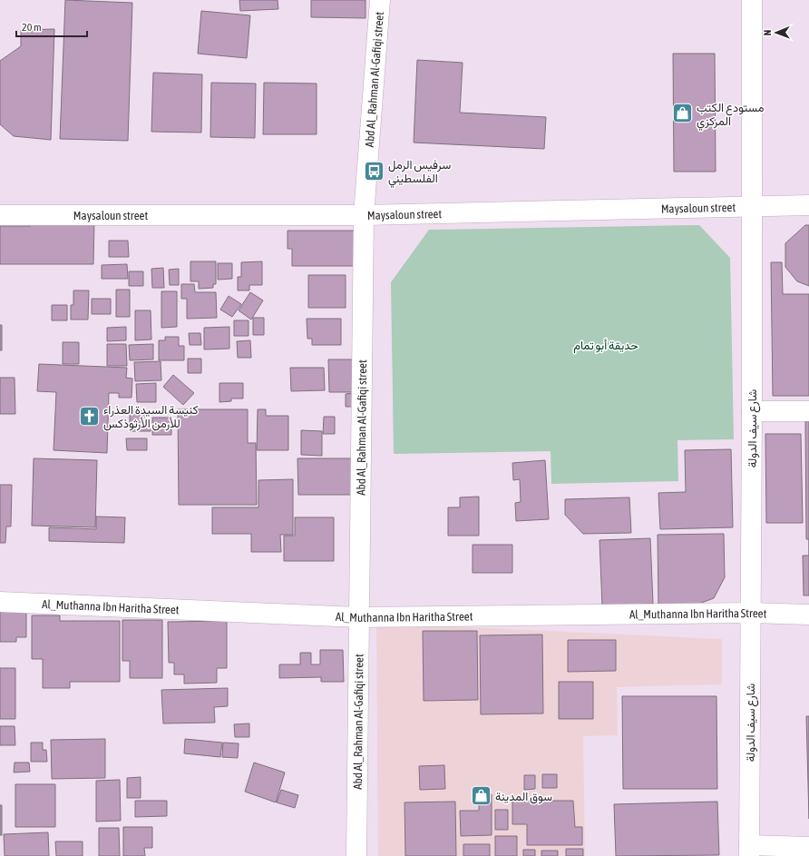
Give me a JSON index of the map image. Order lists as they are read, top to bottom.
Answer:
{
  "streets": {
    "street": [
      "Abd Al_Rahman Al-Gafiqi street",
      "Maysaloun street",
      "شارع سيف الدولة",
      "Al_Muthanna Ibn Haritha Street"
    ]
  },
  "crossings": [
    ["Abd Al_Rahman Al-Gafiqi street", "Maysaloun street"],
    ["Abd Al_Rahman Al-Gafiqi street", "Al_Muthanna Ibn Haritha Street"],
    ["Maysaloun street", "شارع سيف الدولة"],
    ["شارع سيف الدولة", "Al_Muthanna Ibn Haritha Street"]
  ],
  "parks": ["حديقة أبو تمام"],
  "places": {
    "shop": ["مستودع الكتب المركزي", "سوق المدينة"],
    "bus stop": ["سرفيس الرمل الفلسطيني"],
    "church": ["كنيسة السيدة العذراء للأرمن الأرثوذكس"]
  },
  "scale_bar": "20 m",
  "north": "left"
}
